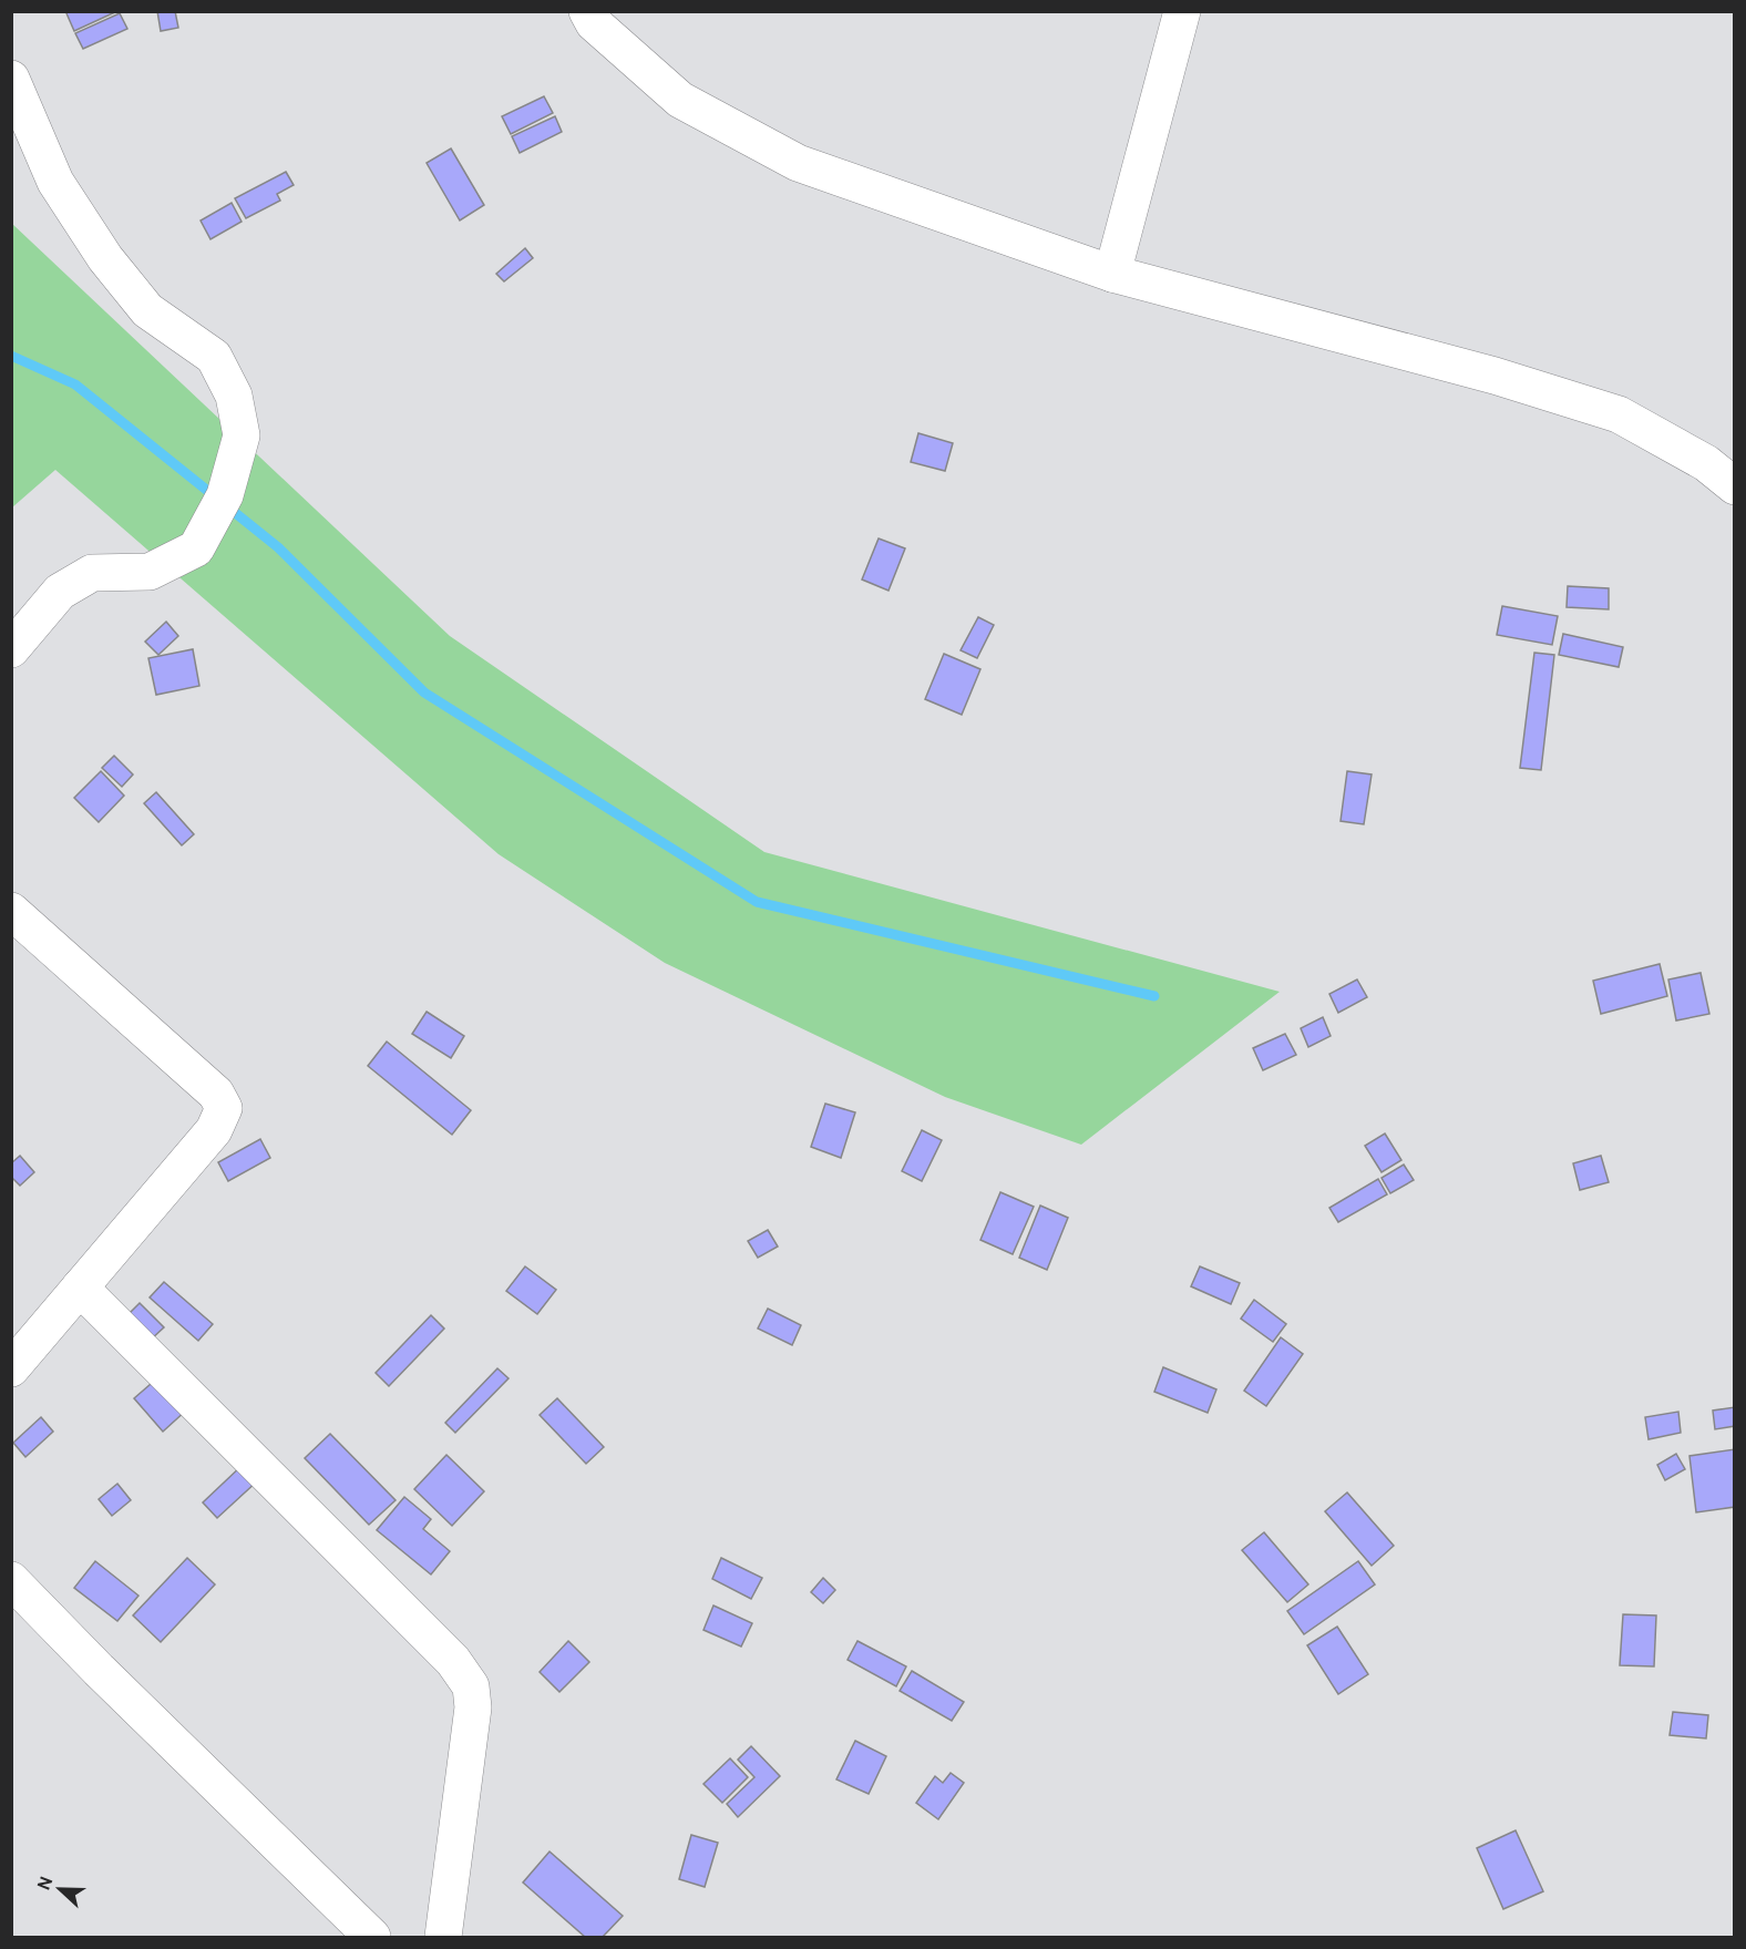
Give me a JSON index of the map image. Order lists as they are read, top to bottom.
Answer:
{
  "north": "left"
}
